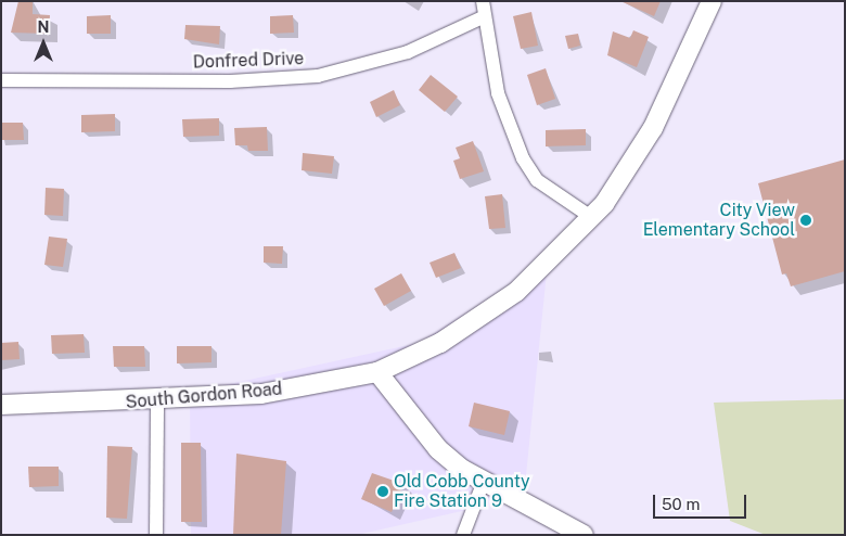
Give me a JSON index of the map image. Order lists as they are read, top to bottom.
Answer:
{
  "streets": {
    "street": ["Donfred Drive", "South Gordon Road"]
  },
  "places": ["City View Elementary School", "Old Cobb County Fire Station 9"],
  "scale_bar": "50 m",
  "north": "top"
}
